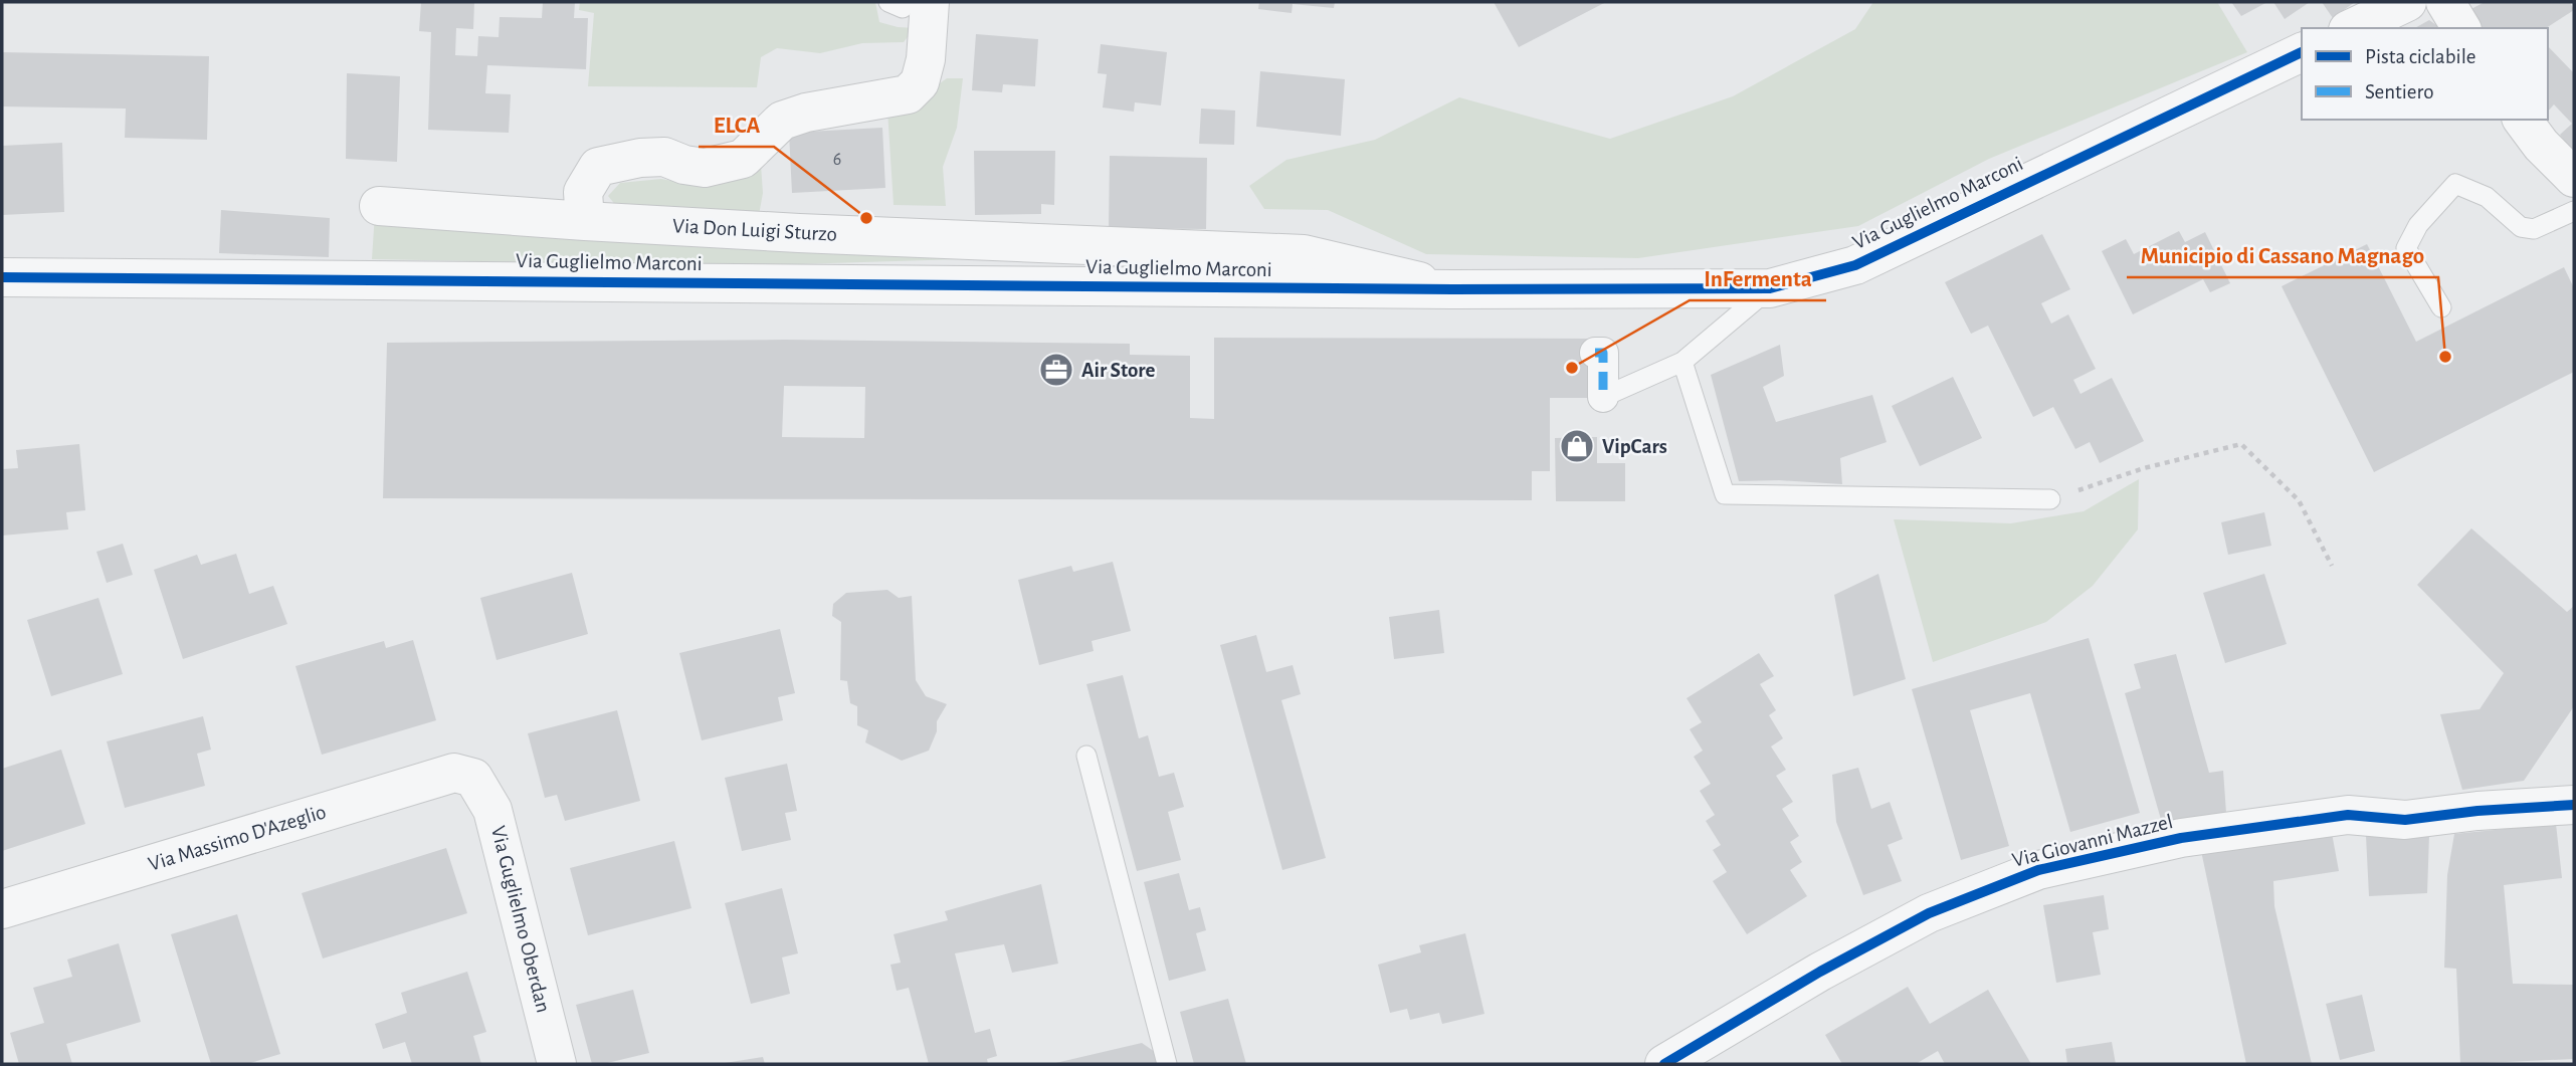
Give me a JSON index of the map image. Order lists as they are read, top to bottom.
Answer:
{
  "streets": {
    "street": [
      "Via Guglielmo Marconi",
      "Via Don Luigi Sturzo",
      "Via Massimo D'Azeglio",
      "Via Giovanni Mazzel",
      "Via Guglielmo Oberdan"
    ]
  },
  "crossings": [
    ["Via Guglielmo Marconi", "Via Don Luigi Sturzo"],
    ["Via Massimo D'Azeglio", "Via Guglielmo Oberdan"]
  ],
  "places": {
    "other": ["ELCA", "Municipio di Cassano Magnago", "InFermenta"],
    "office": ["Air Store"],
    "shop": ["VipCars"]
  },
  "house_numbers": ["6"],
  "legend": ["Pista ciclabile", "Sentiero"]
}
